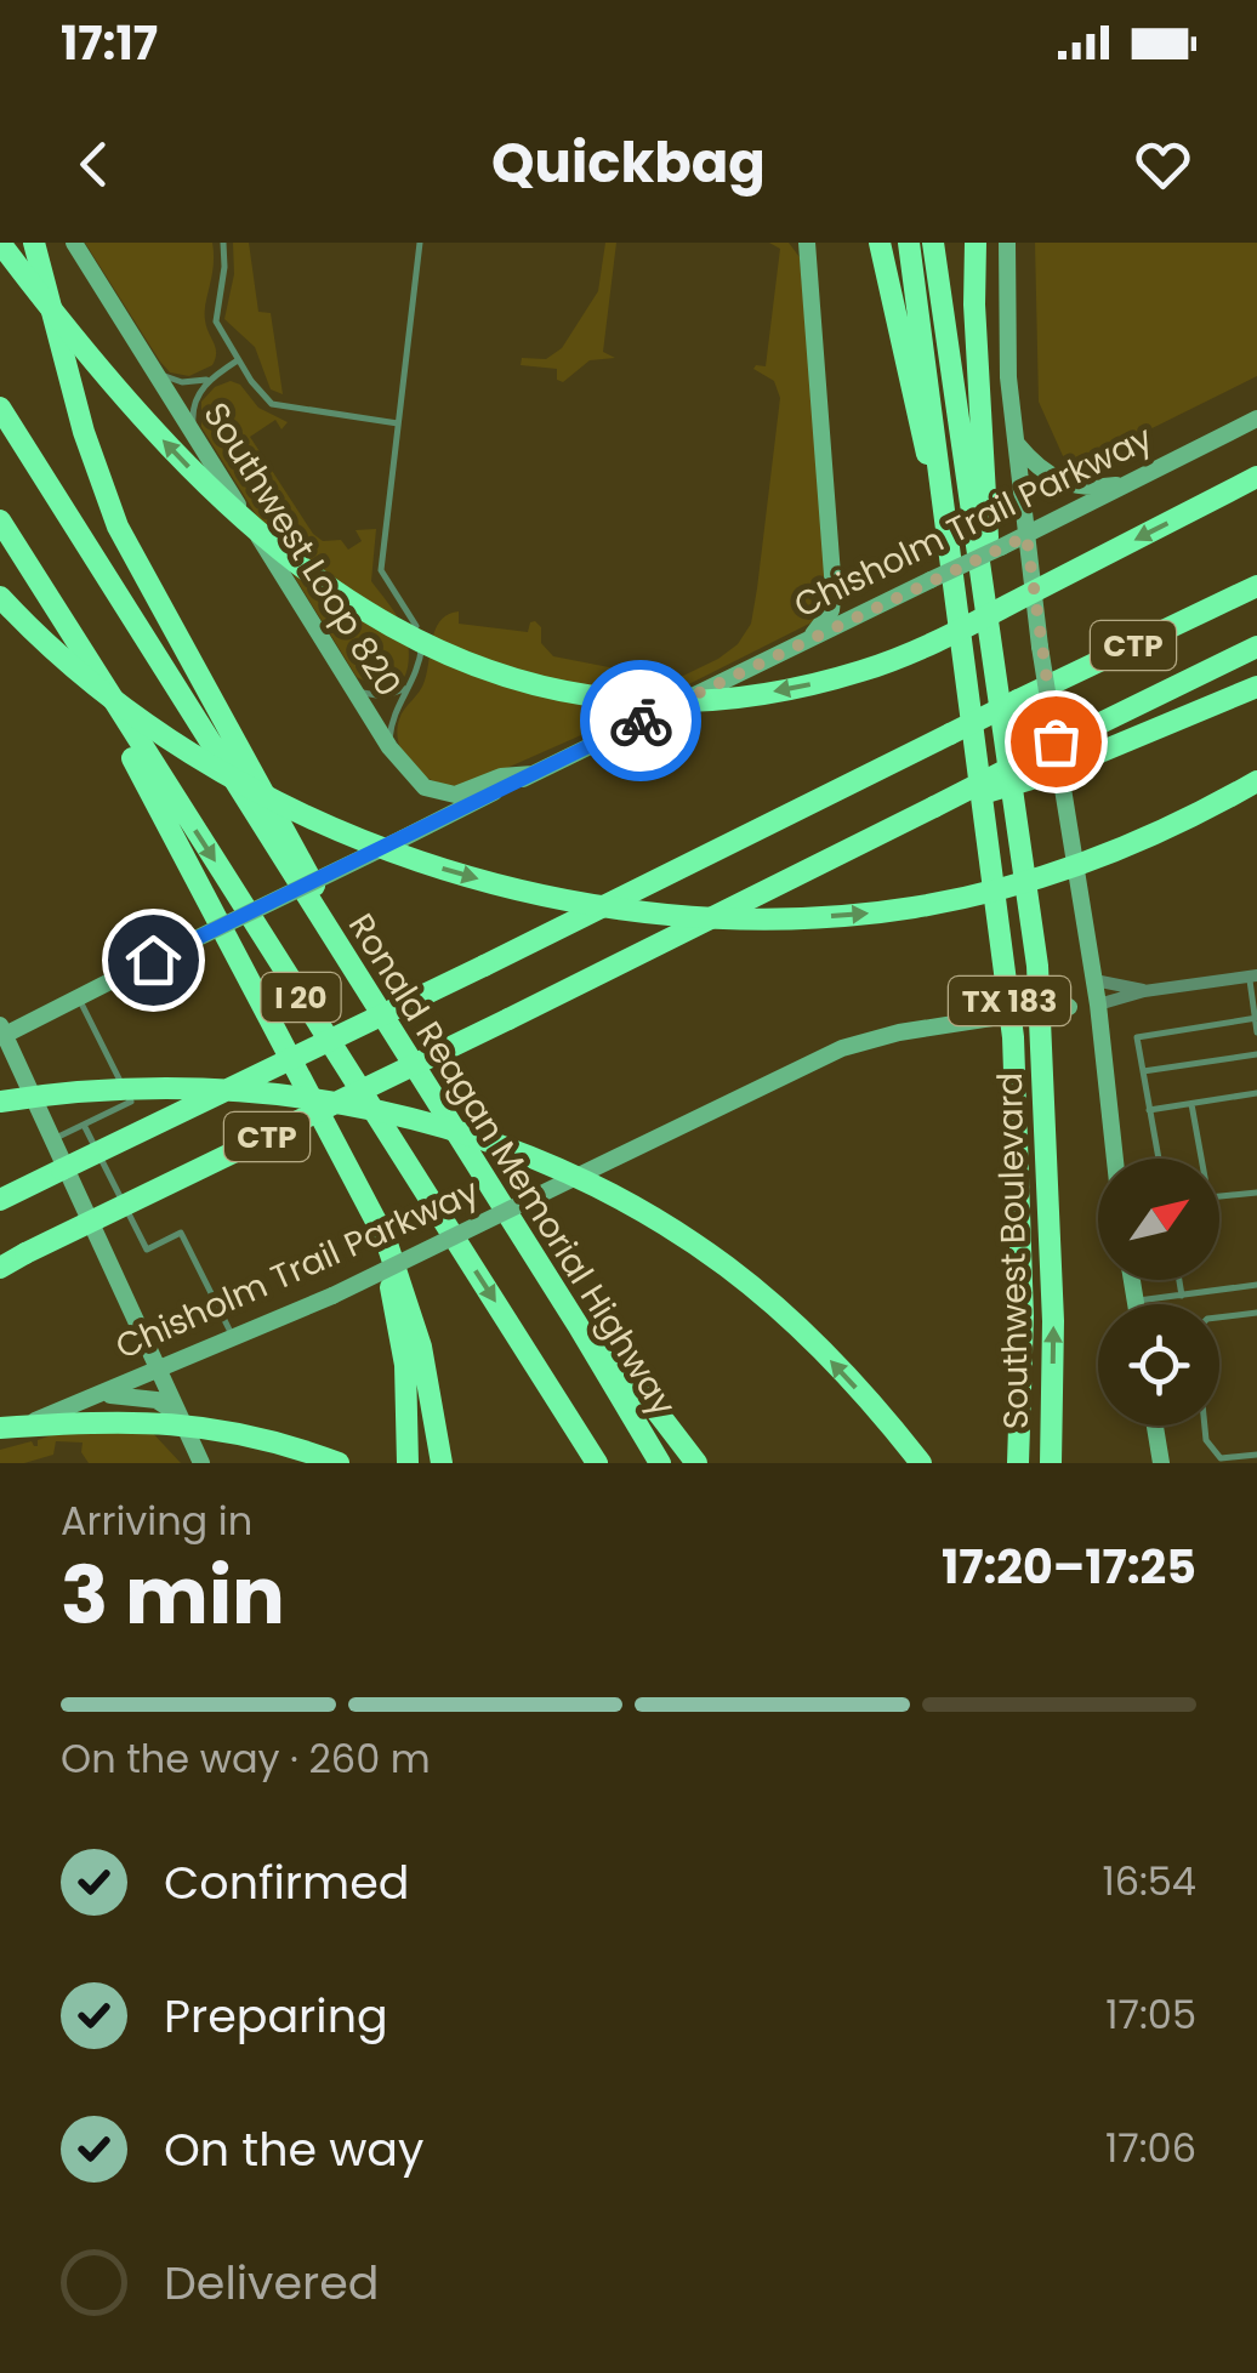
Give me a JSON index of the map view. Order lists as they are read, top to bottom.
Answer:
{
  "streets": {
    "highway": [
      "CTP",
      "I 20",
      "TX 183",
      "Ronald Reagan Memorial Highway",
      "Southwest Boulevard"
    ],
    "main road": ["Chisholm Trail Parkway", "Southwest Loop 820"]
  },
  "crossings": [
    ["Chisholm Trail Parkway", "Southwest Loop 820"]
  ],
  "north": "top right",
  "page": {
    "status": "17:17",
    "header": "Quickbag",
    "heading": ["3 min", "Arriving in", "17:20–17:25"],
    "bar": "On the way · 260 m",
    "list": [
      ["Confirmed", "16:54"],
      ["Preparing", "17:05"],
      ["On the way", "17:06"],
      "Delivered"
    ]
  }
}
